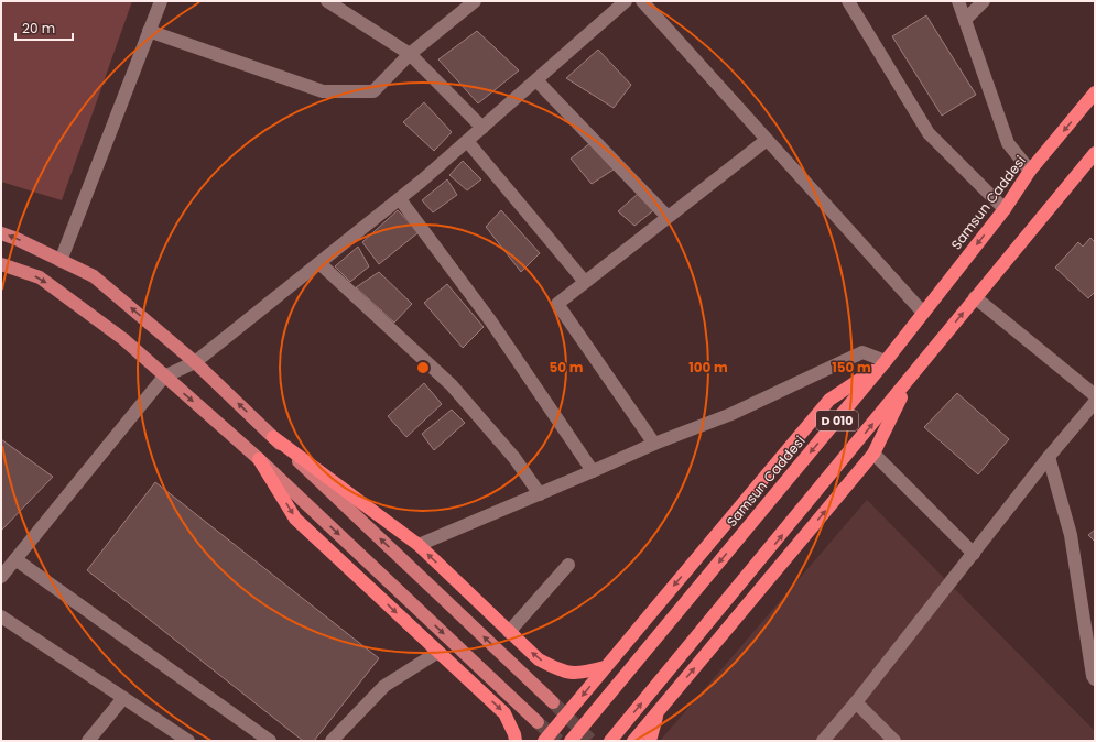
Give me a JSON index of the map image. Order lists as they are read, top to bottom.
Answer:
{
  "streets": {
    "highway": ["Samsun Caddesi", "D 010"]
  },
  "scale_bar": "20 m",
  "rings": ["50 m", "100 m", "150 m"]
}
